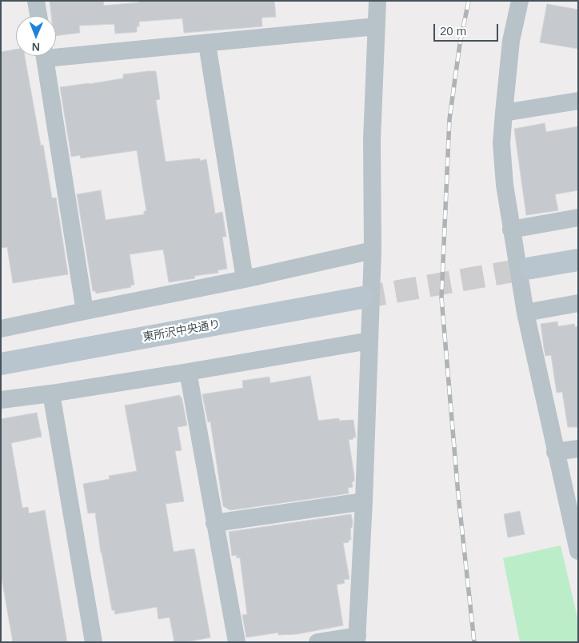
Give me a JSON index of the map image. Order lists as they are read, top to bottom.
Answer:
{
  "streets": {
    "street": ["東所沢中央通り"]
  },
  "scale_bar": "20 m",
  "north": "bottom"
}
